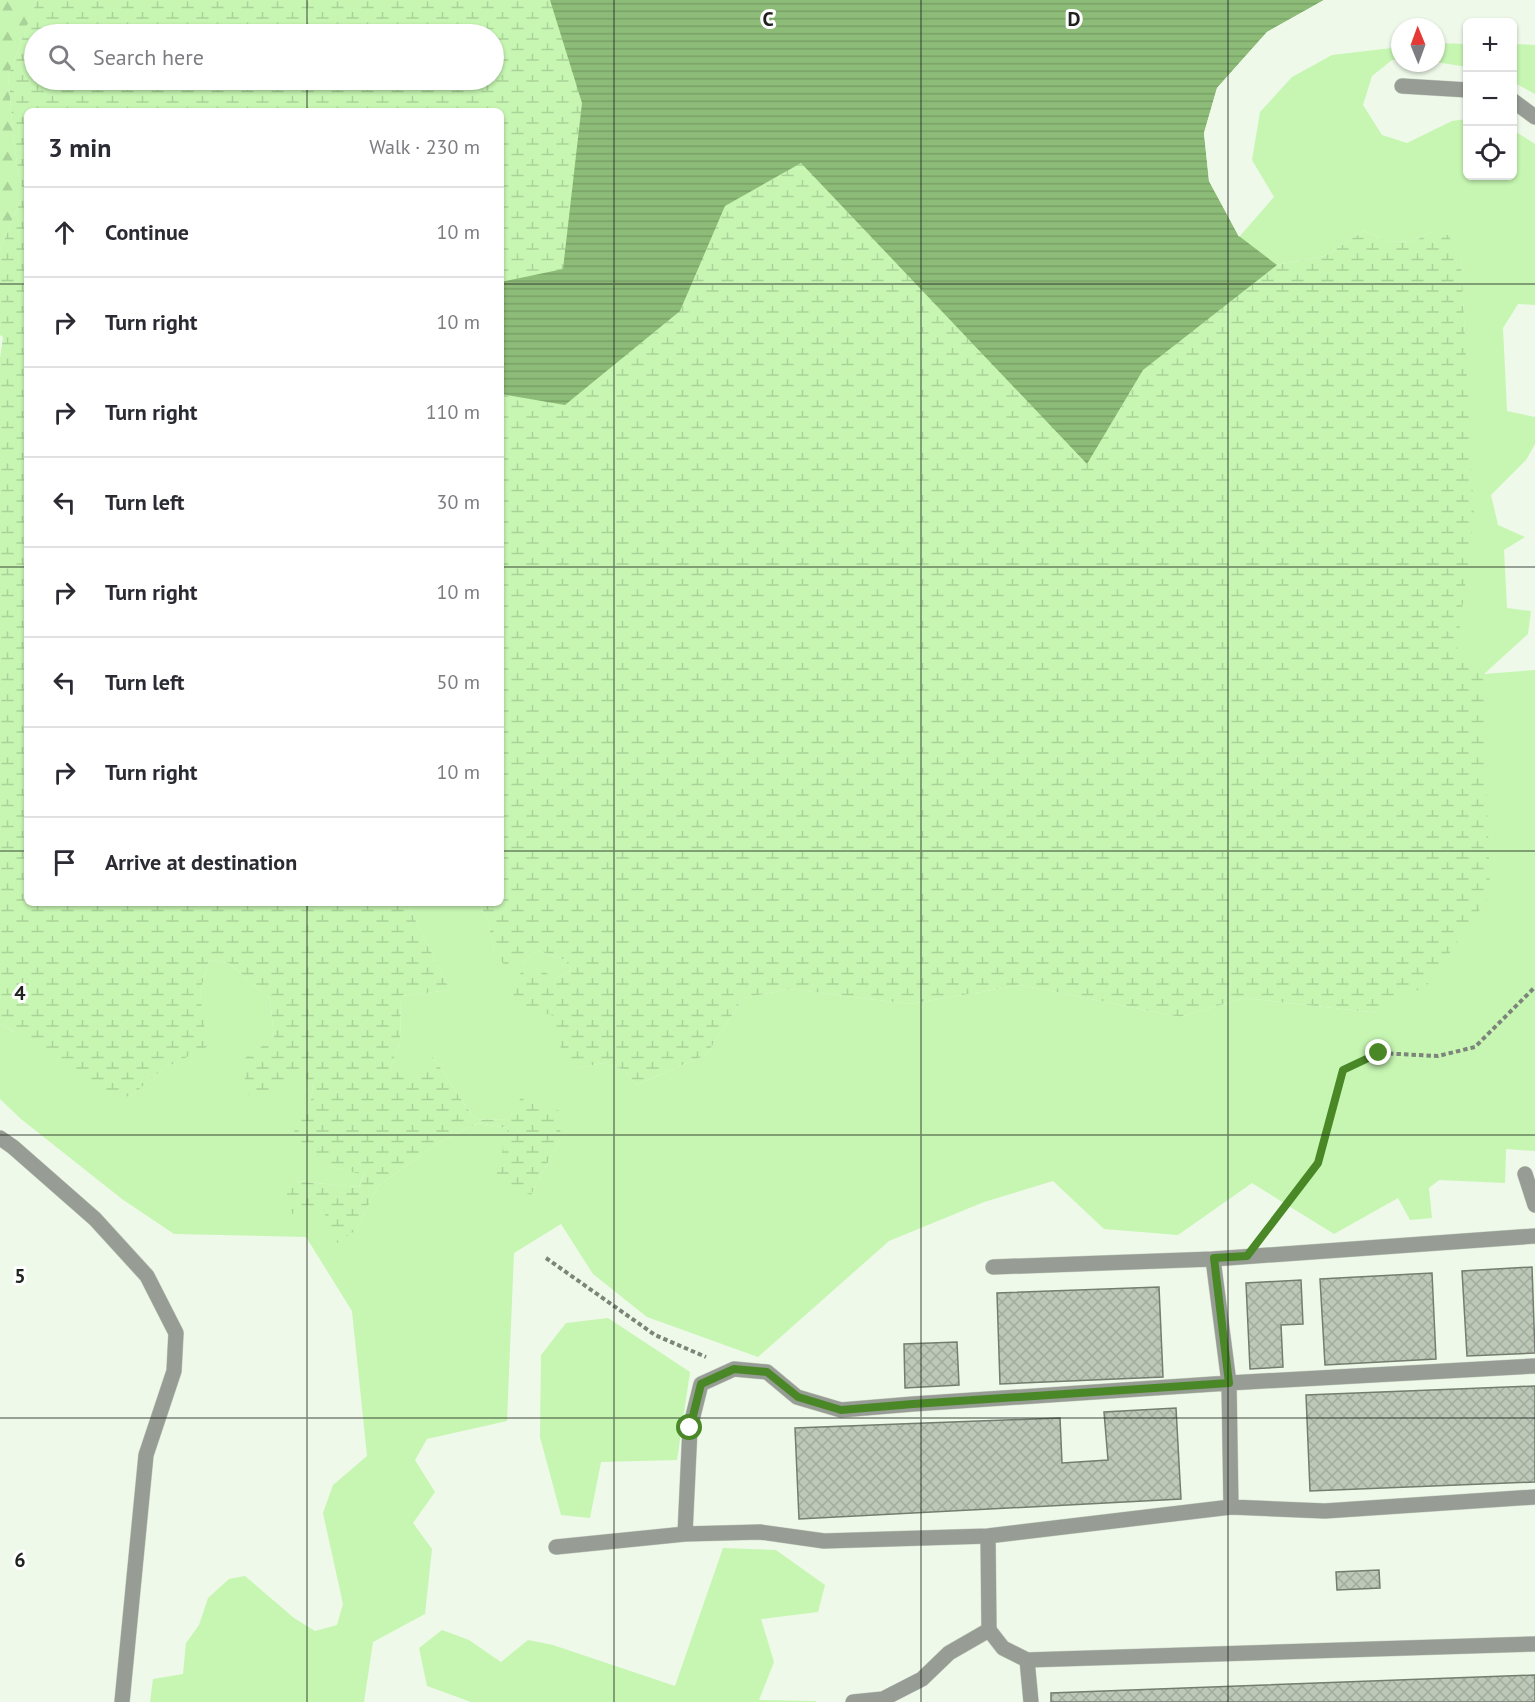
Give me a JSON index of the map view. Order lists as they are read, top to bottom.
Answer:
{
  "north": "top",
  "page": {
    "map_buttons": ["+", "−"],
    "search": "Search here",
    "heading": ["3 min", "Walk · 230 m"],
    "list": [
      ["Continue", "10 m"],
      ["Turn right", "10 m"],
      ["Turn right", "110 m"],
      ["Turn left", "30 m"],
      ["Turn right", "10 m"],
      ["Turn left", "50 m"],
      ["Turn right", "10 m"],
      "Arrive at destination"
    ]
  },
  "grid": {
    "columns": ["C", "D"],
    "rows": ["4", "5", "6"]
  }
}
